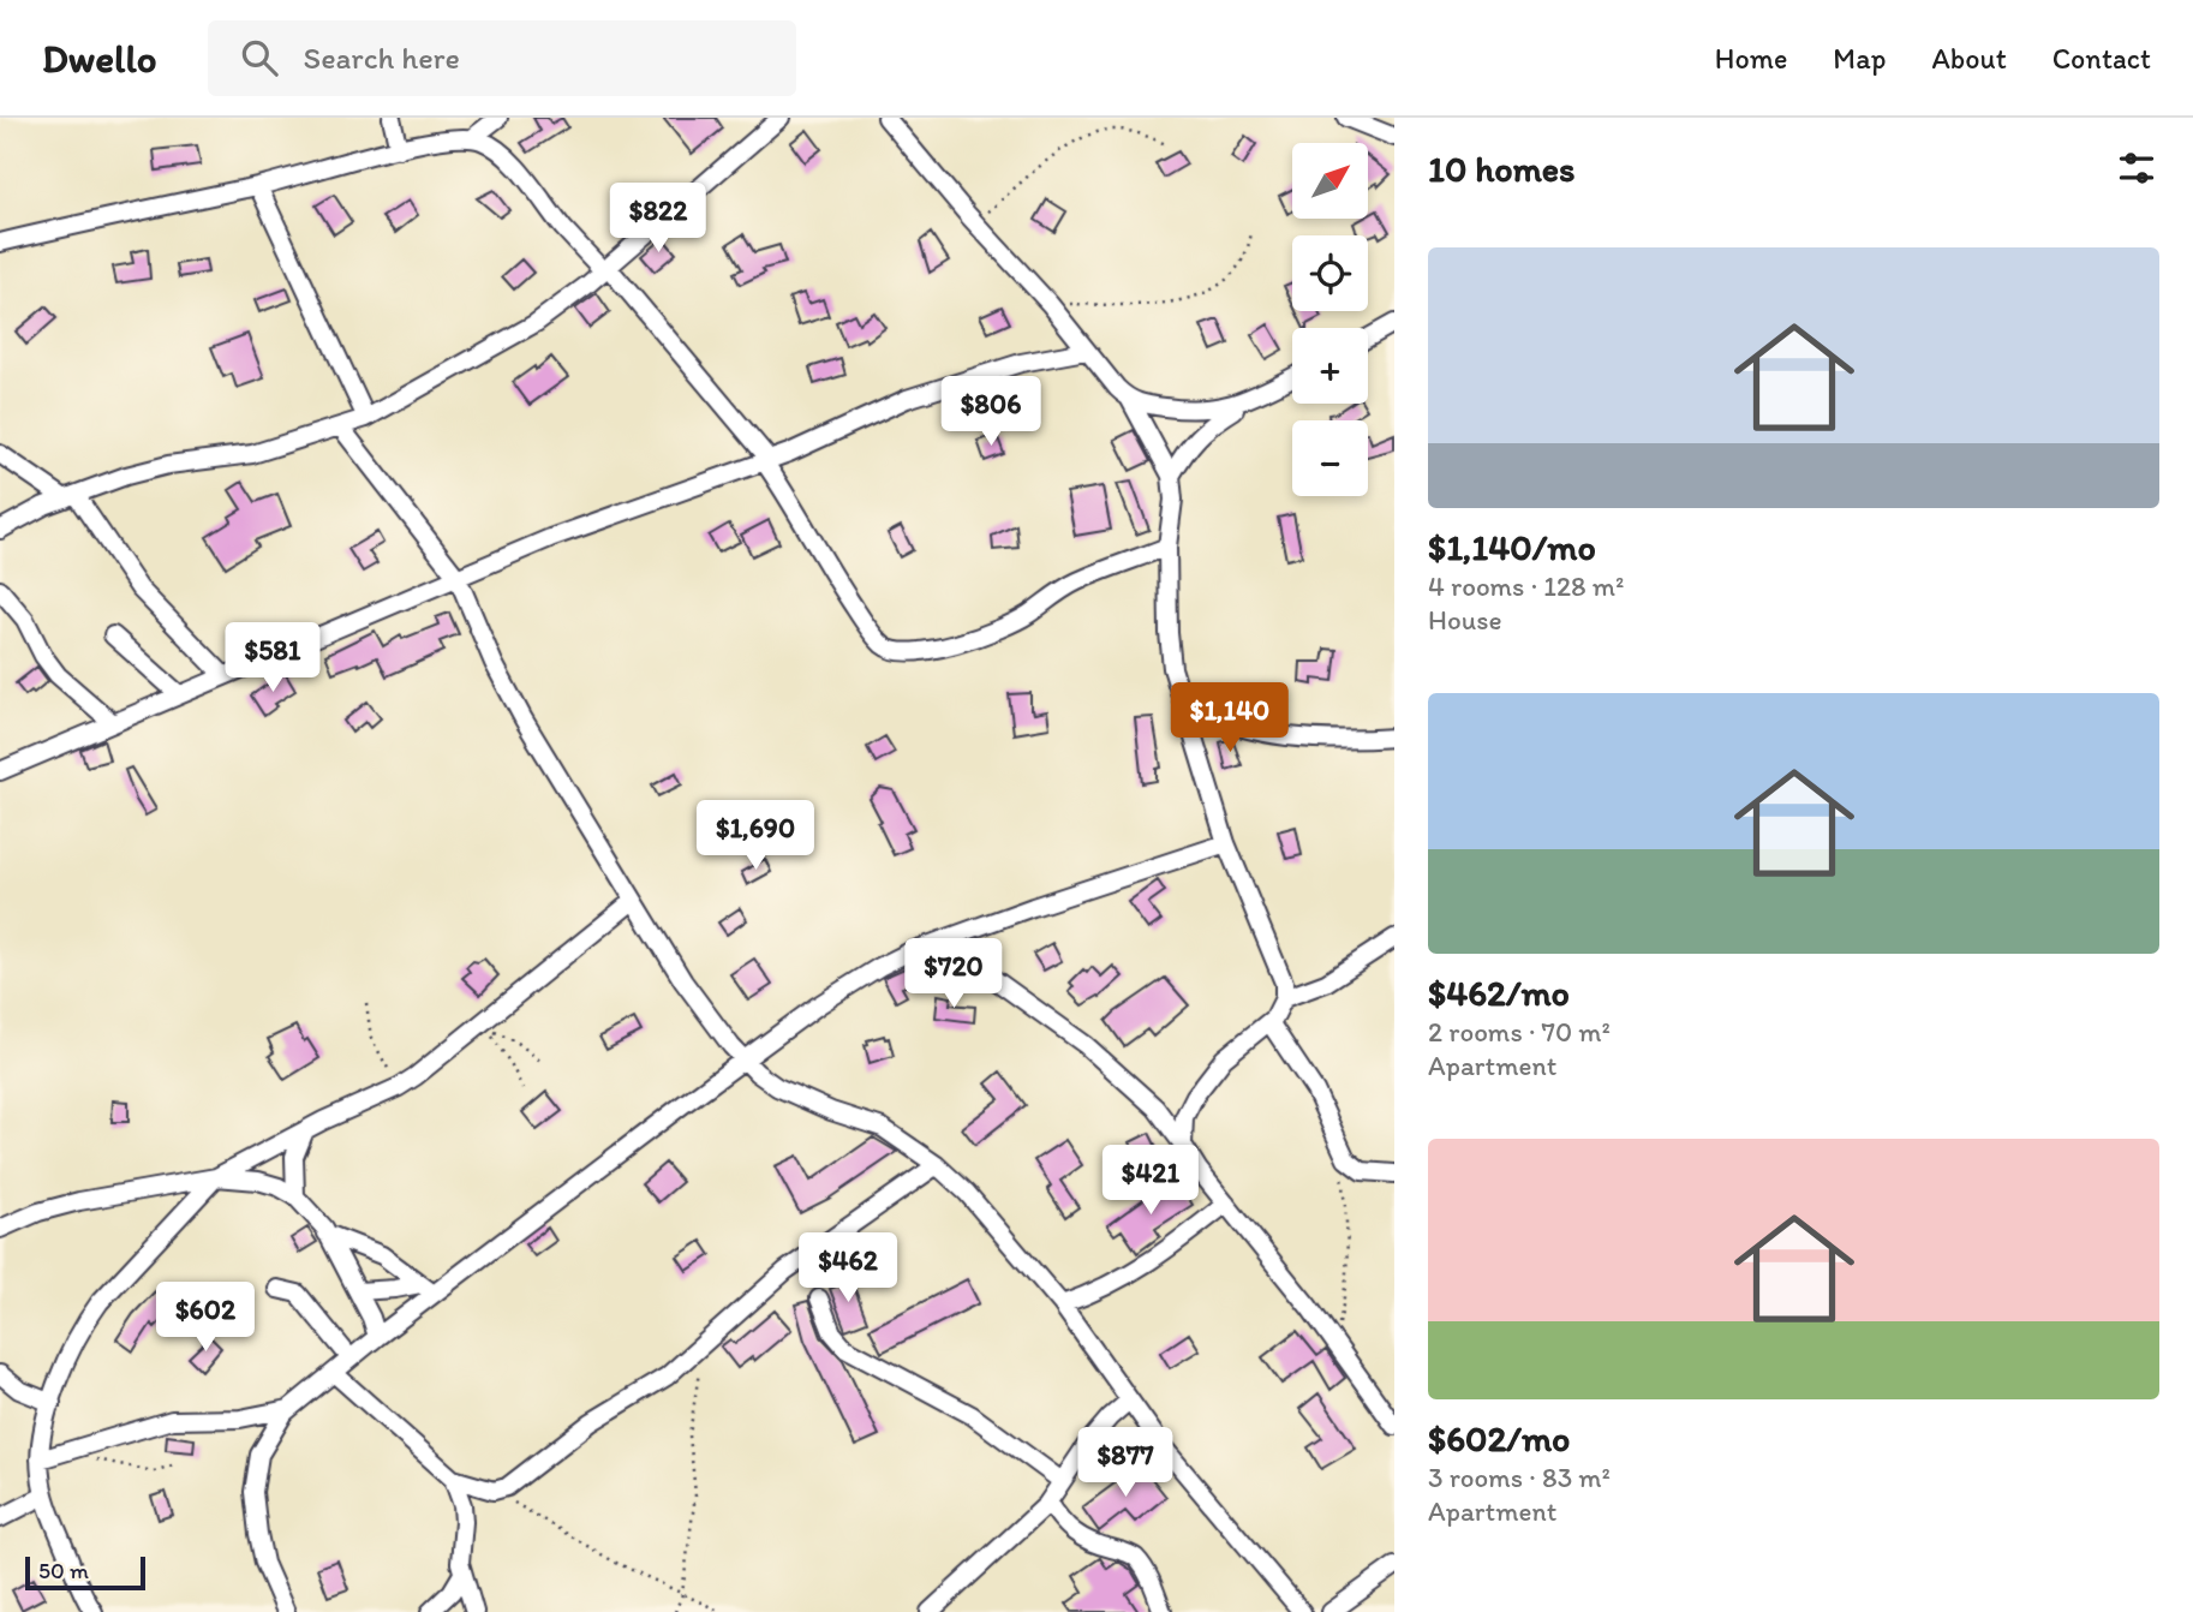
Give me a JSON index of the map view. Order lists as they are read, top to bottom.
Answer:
{
  "scale_bar": "50 m",
  "north": "top right",
  "page": {
    "header": "Dwello",
    "search": "Search here",
    "nav": [
      "Home",
      "Map",
      "About",
      "Contact"
    ],
    "heading": "10 homes",
    "map_buttons": ["+", "−"],
    "price": [
      "$822",
      "$806",
      "$581",
      "$1,140",
      "$1,690",
      "$720",
      "$421",
      "$462",
      "$602",
      "$877"
    ],
    "list": [
      {
        "name": "$1,140/mo",
        "note": "4 rooms · 128 m² · House"
      },
      {
        "name": "$462/mo",
        "note": "2 rooms · 70 m² · Apartment"
      },
      {
        "name": "$602/mo",
        "note": "3 rooms · 83 m² · Apartment"
      }
    ],
    "scale": "50 m"
  }
}
